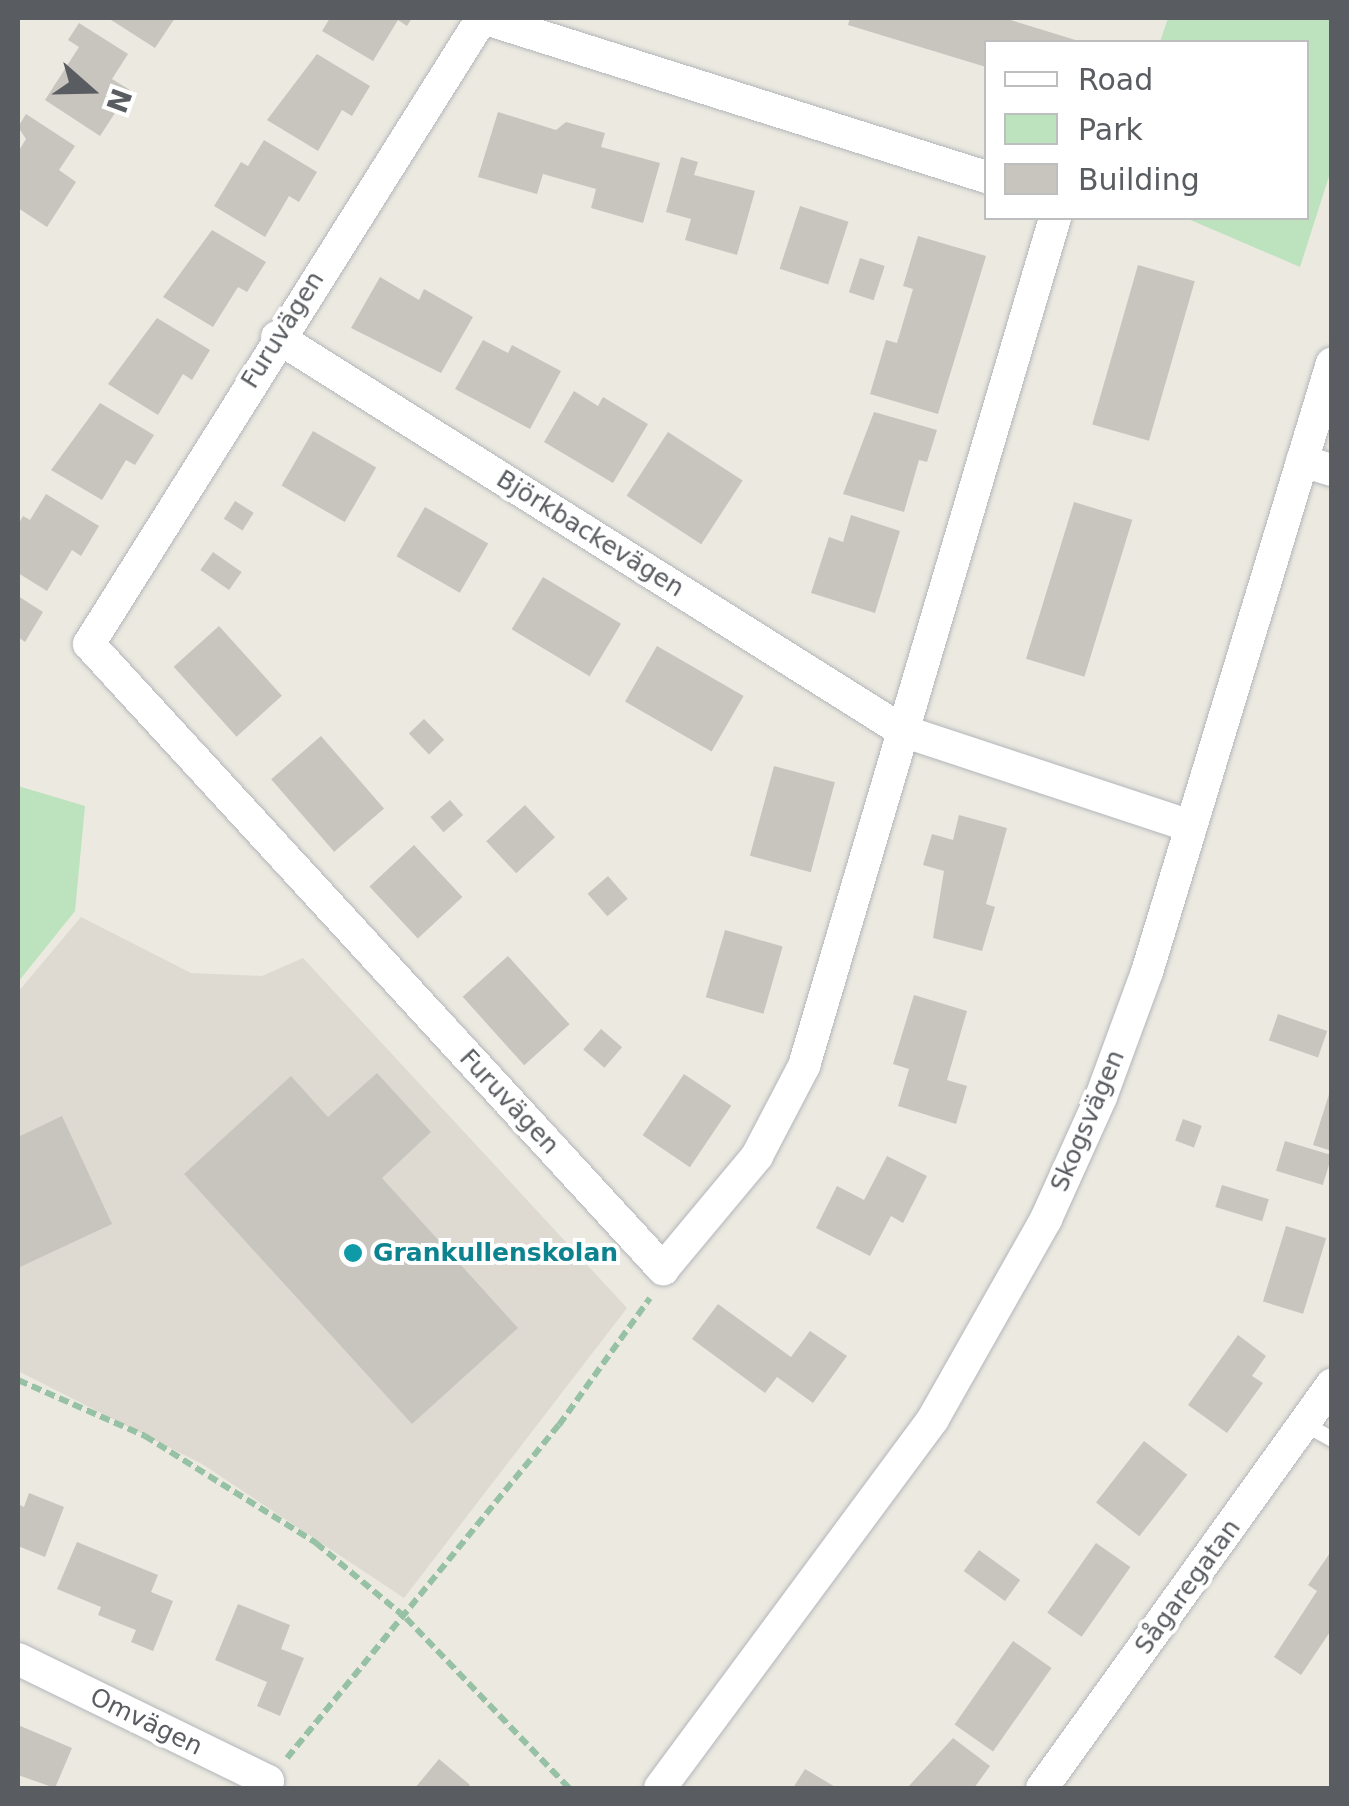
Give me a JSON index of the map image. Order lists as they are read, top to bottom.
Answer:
{
  "streets": {
    "street": [
      "Furuvägen",
      "Björkbackevägen",
      "Skogsvägen",
      "Sågaregatan",
      "Omvägen"
    ]
  },
  "crossings": [
    ["Furuvägen", "Björkbackevägen"],
    ["Björkbackevägen", "Skogsvägen"]
  ],
  "places": ["Grankullenskolan"],
  "legend": ["Road", "Park", "Building"],
  "north": "right"
}
